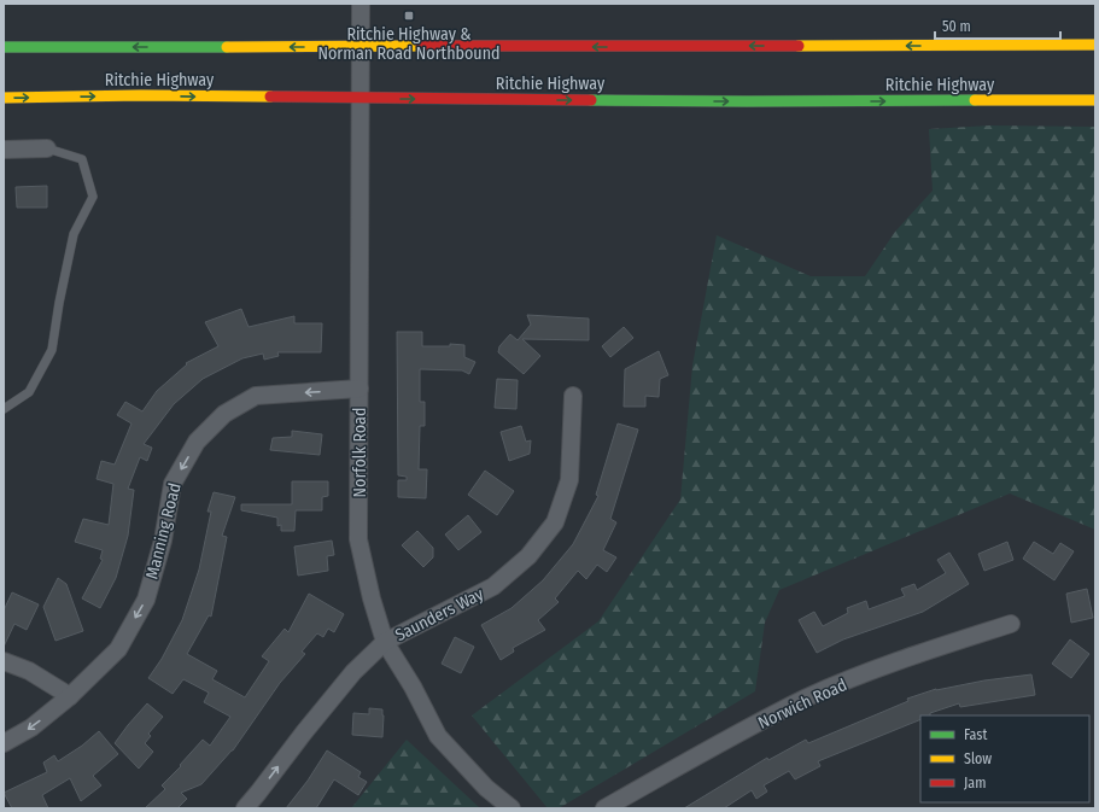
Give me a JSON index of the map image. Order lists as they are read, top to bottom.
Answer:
{
  "streets": {
    "main road": ["Ritchie Highway"],
    "street": [
      "Norfolk Road",
      "Manning Road",
      "Saunders Way",
      "Norwich Road"
    ]
  },
  "crossings": [
    ["Ritchie Highway", "Norfolk Road"],
    ["Norfolk Road", "Manning Road"],
    ["Norfolk Road", "Saunders Way"]
  ],
  "one_way": ["Manning Road", "Saunders Way"],
  "places": {
    "transit": ["Ritchie Highway & Norman Road Northbound"]
  },
  "legend": ["Fast", "Slow", "Jam"],
  "scale_bar": "50 m"
}
